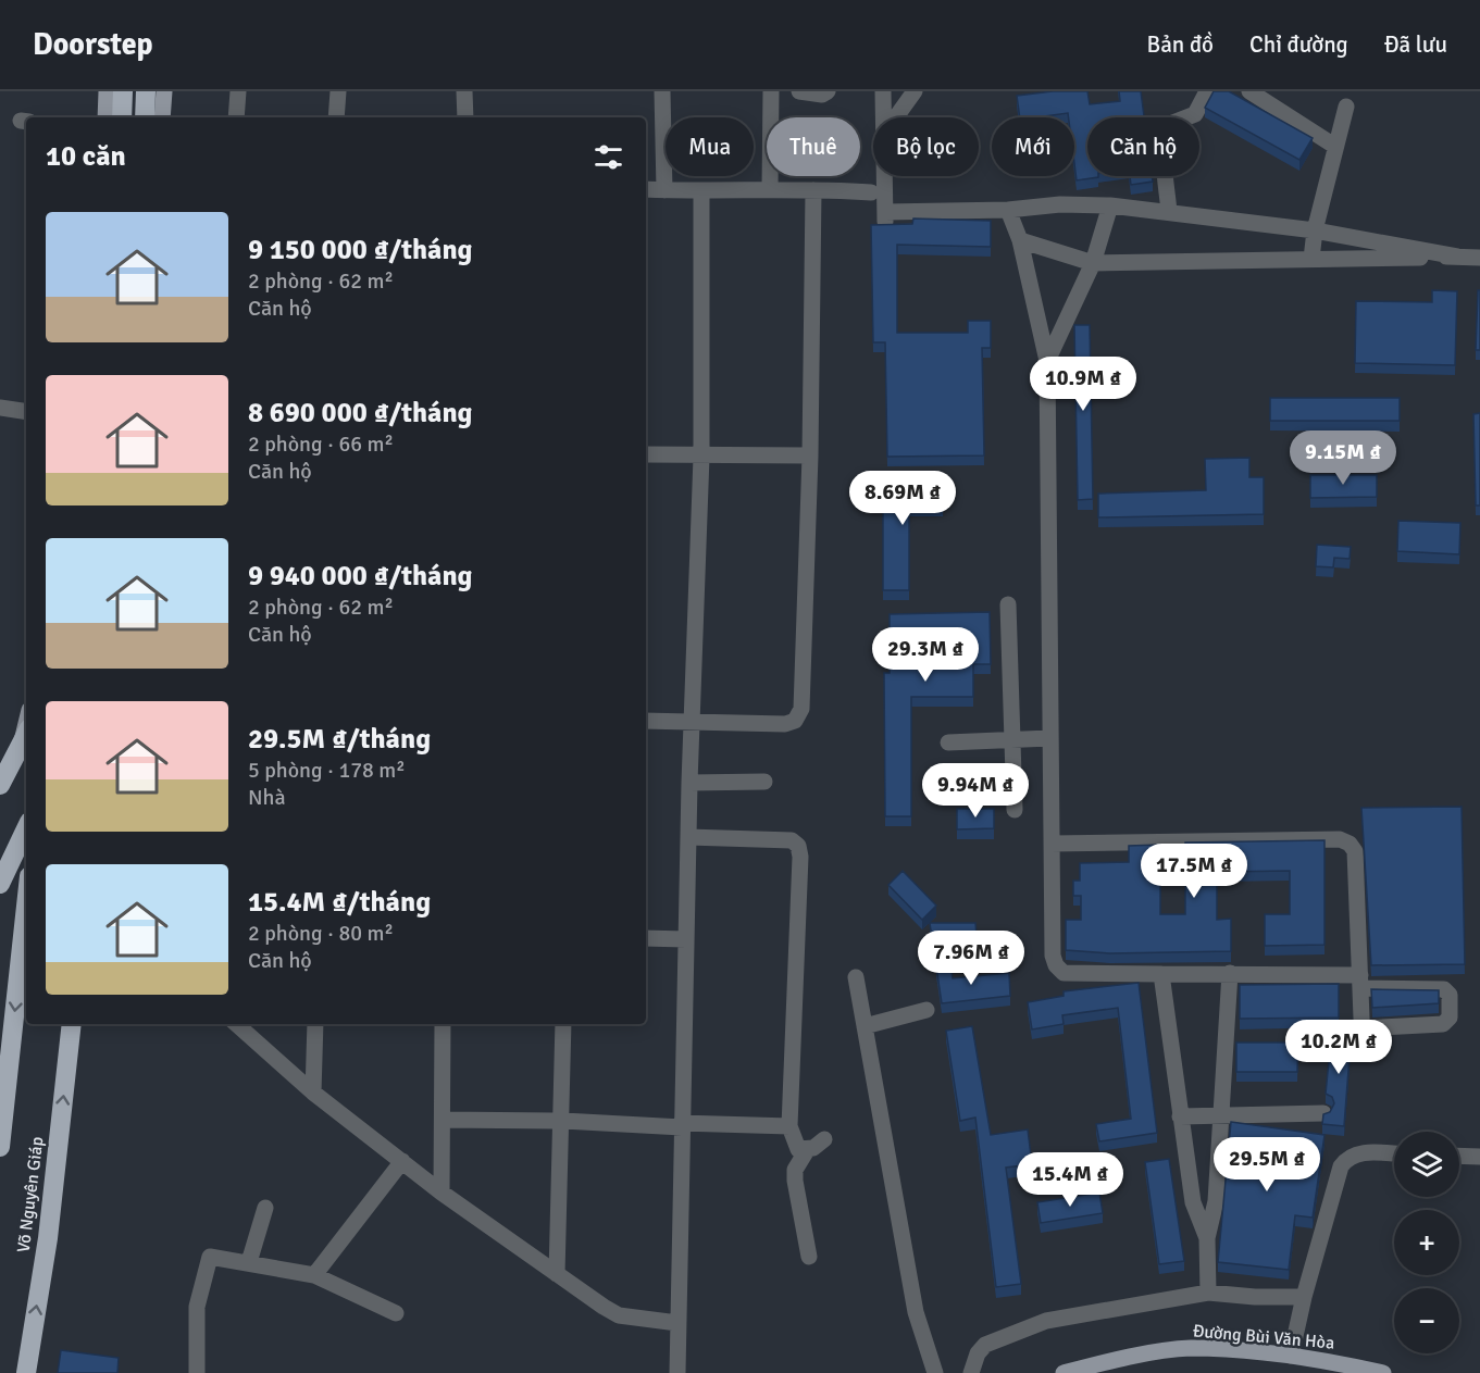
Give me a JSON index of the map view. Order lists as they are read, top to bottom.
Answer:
{
  "streets": {
    "highway": ["Võ Nguyên Giáp"],
    "main road": ["Đường Bùi Văn Hòa"]
  },
  "page": {
    "header": "Doorstep",
    "nav": ["Bản đồ", "Chỉ đường", "Đã lưu"],
    "chip": [
      "Mua",
      "Thuê",
      "Bộ lọc",
      "Mới",
      "Căn hộ"
    ],
    "heading": "10 căn",
    "list": [
      {
        "name": "9 150 000 ₫/tháng",
        "note": "2 phòng · 62 m² · Căn hộ"
      },
      {
        "name": "8 690 000 ₫/tháng",
        "note": "2 phòng · 66 m² · Căn hộ"
      },
      {
        "name": "9 940 000 ₫/tháng",
        "note": "2 phòng · 62 m² · Căn hộ"
      },
      {
        "name": "29.5M ₫/tháng",
        "note": "5 phòng · 178 m² · Nhà"
      },
      {
        "name": "15.4M ₫/tháng",
        "note": "2 phòng · 80 m² · Căn hộ"
      }
    ],
    "price": [
      "10.9M ₫",
      "9.15M ₫",
      "8.69M ₫",
      "29.3M ₫",
      "9.94M ₫",
      "17.5M ₫",
      "7.96M ₫",
      "10.2M ₫",
      "29.5M ₫",
      "15.4M ₫"
    ],
    "map_buttons": ["+", "−"]
  }
}
